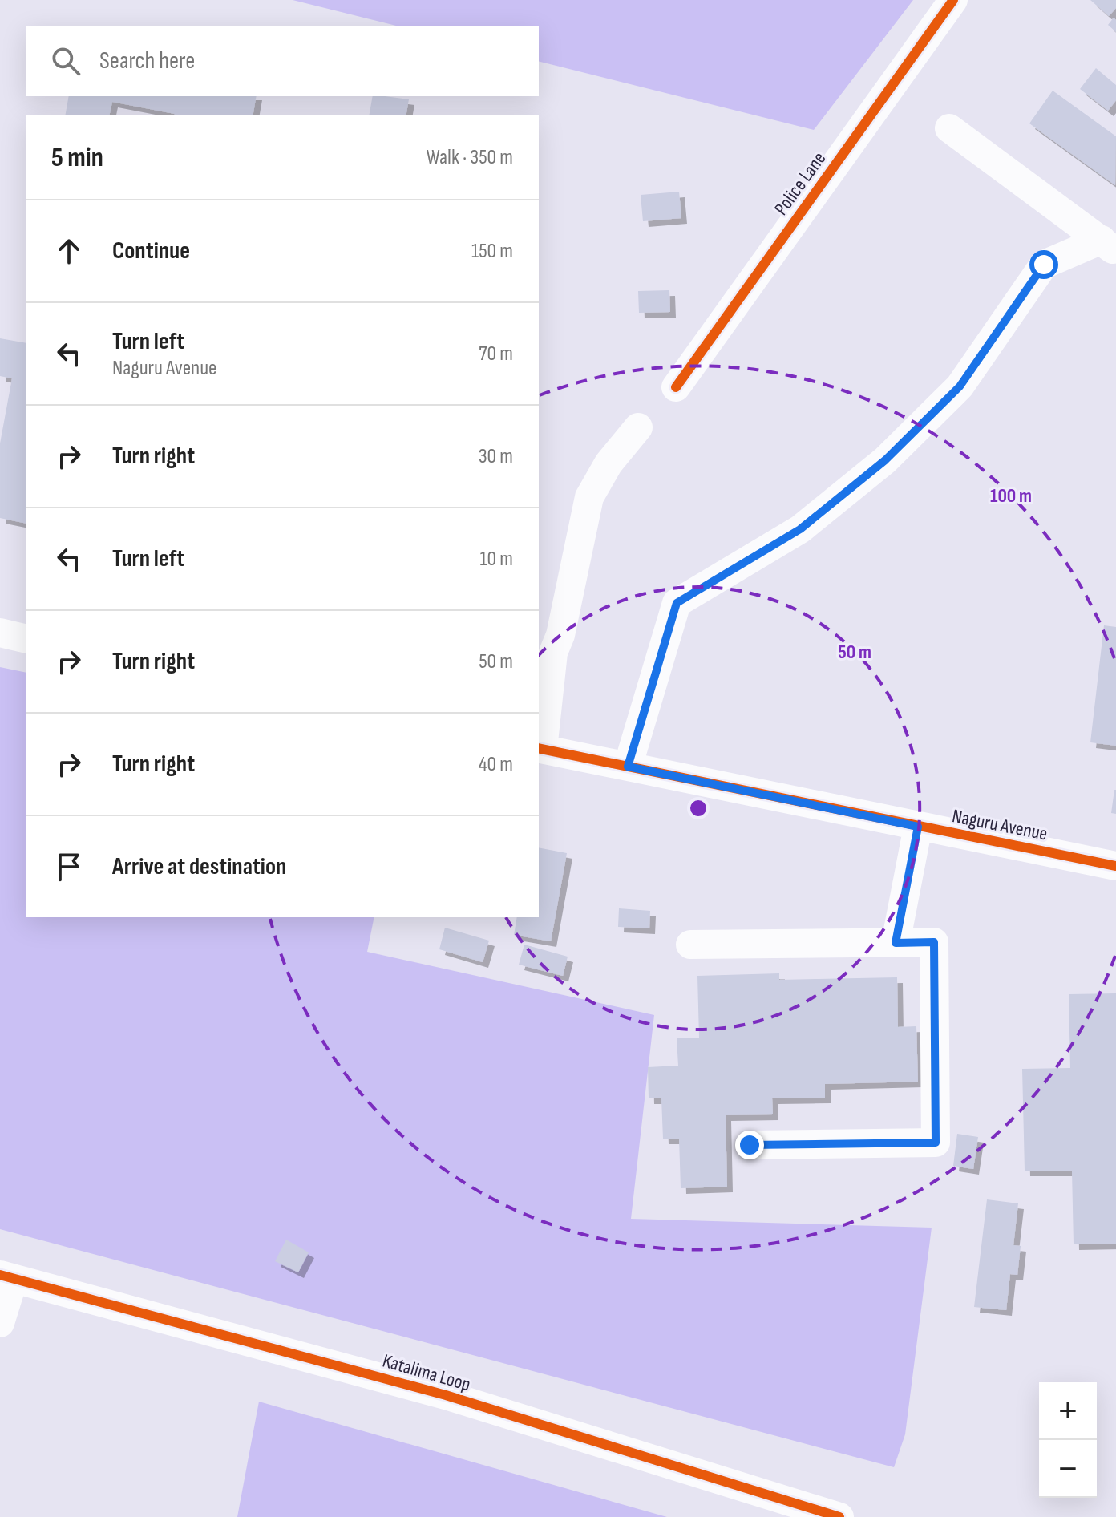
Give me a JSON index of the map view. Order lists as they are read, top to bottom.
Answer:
{
  "streets": {
    "street": ["Police Lane", "Naguru Avenue", "Katalima Loop"]
  },
  "page": {
    "search": "Search here",
    "heading": ["5 min", "Walk · 350 m"],
    "list": [
      ["Continue", "150 m"],
      ["Turn left", "Naguru Avenue", "70 m"],
      ["Turn right", "30 m"],
      ["Turn left", "10 m"],
      ["Turn right", "50 m"],
      ["Turn right", "40 m"],
      "Arrive at destination"
    ],
    "map_buttons": ["+", "−"]
  },
  "rings": ["100 m", "50 m"]
}
